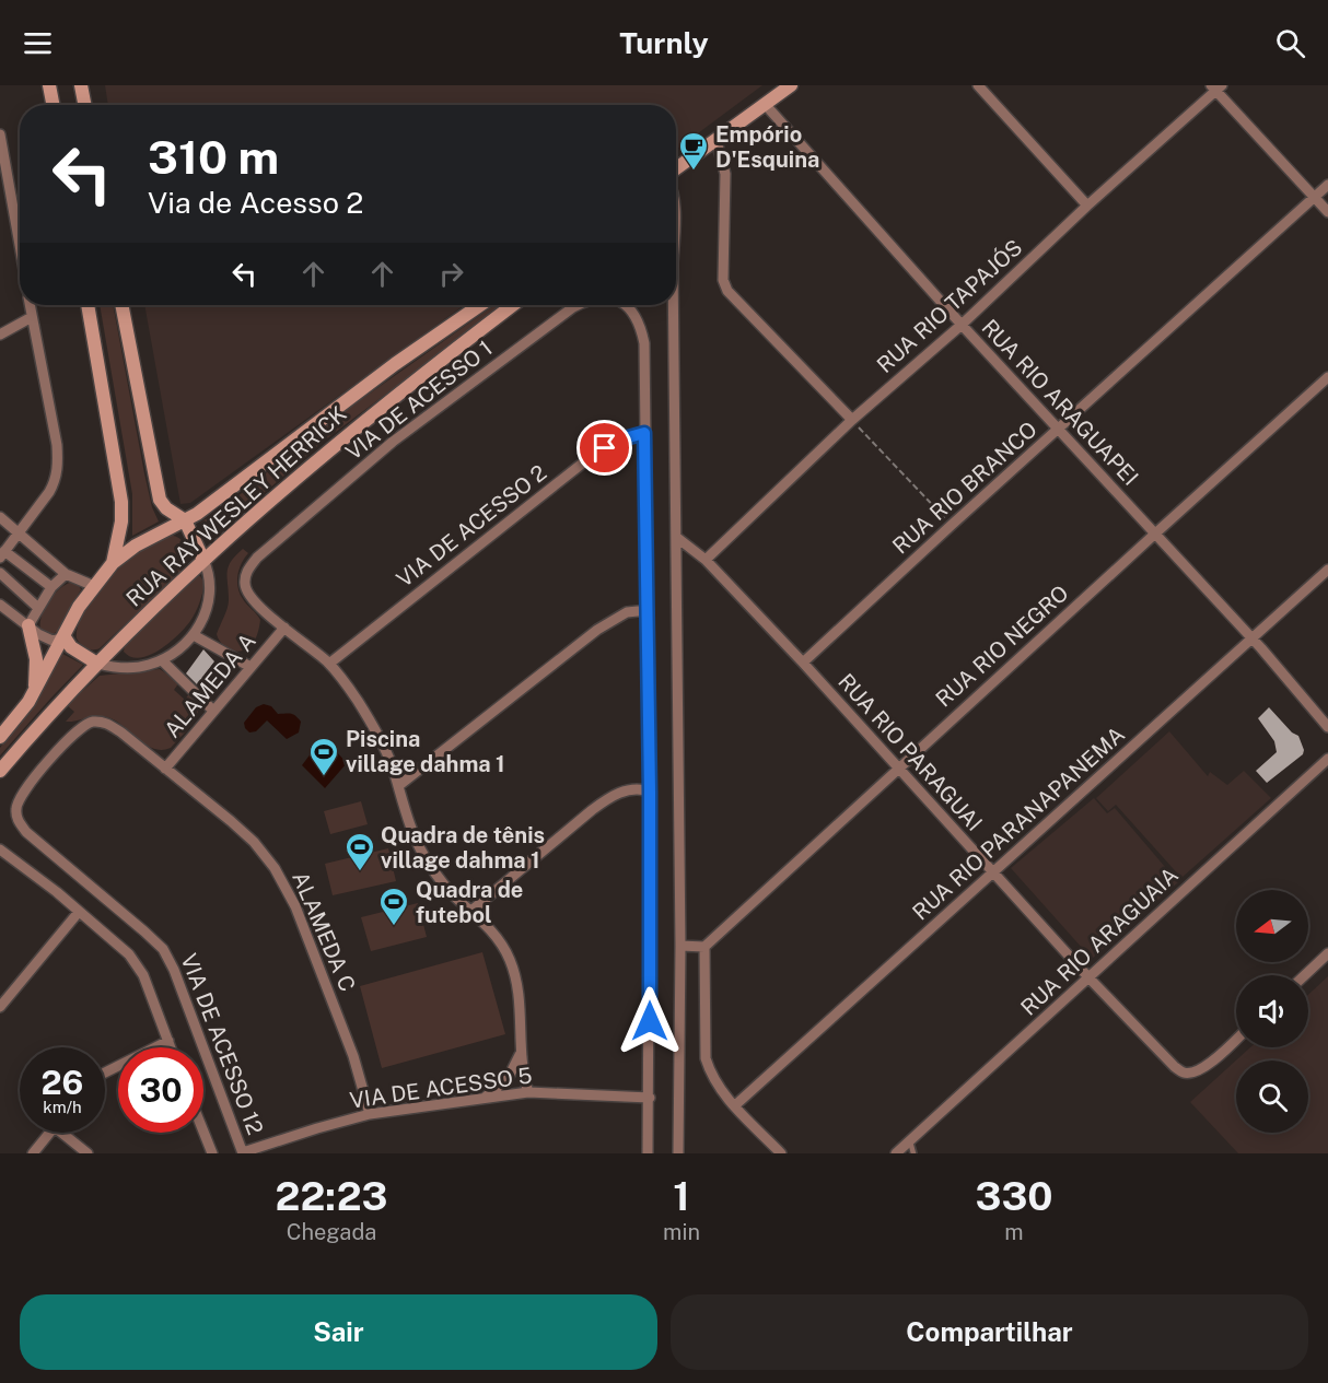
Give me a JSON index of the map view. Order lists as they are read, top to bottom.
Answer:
{
  "streets": {
    "street": [
      "RUA RIO TAPAJÓS",
      "VIA DE ACESSO 1",
      "RUA RIO ARAGUAPEI",
      "RUA RIO BRANCO",
      "RUA RAY WESLEY HERRICK",
      "VIA DE ACESSO 2",
      "RUA RIO NEGRO",
      "ALAMEDA A",
      "RUA RIO PARAGUAI",
      "RUA RIO PARANAPANEMA",
      "ALAMEDA C",
      "RUA RIO ARAGUAIA",
      "VIA DE ACESSO 12",
      "VIA DE ACESSO 5"
    ]
  },
  "crossings": [
    ["RUA RIO TAPAJÓS", "RUA RIO ARAGUAPEI"],
    ["RUA RIO TAPAJÓS", "RUA RIO PARAGUAI"],
    ["VIA DE ACESSO 1", "VIA DE ACESSO 2"],
    ["VIA DE ACESSO 1", "ALAMEDA A"],
    ["RUA RIO ARAGUAPEI", "RUA RIO BRANCO"],
    ["RUA RIO ARAGUAPEI", "RUA RIO NEGRO"],
    ["RUA RIO ARAGUAPEI", "RUA RIO PARANAPANEMA"],
    ["RUA RIO BRANCO", "RUA RIO PARAGUAI"],
    ["RUA RIO NEGRO", "RUA RIO PARAGUAI"],
    ["ALAMEDA A", "ALAMEDA C"],
    ["RUA RIO PARAGUAI", "RUA RIO PARANAPANEMA"],
    ["RUA RIO PARAGUAI", "RUA RIO ARAGUAIA"],
    ["ALAMEDA C", "VIA DE ACESSO 12"],
    ["ALAMEDA C", "VIA DE ACESSO 5"],
    ["VIA DE ACESSO 12", "VIA DE ACESSO 5"]
  ],
  "places": {
    "cafe": ["Empório D'Esquina"],
    "sports": ["Piscina village dahma 1", "Quadra de tênis village dahma 1", "Quadra de futebol"]
  },
  "north": "left",
  "page": {
    "header": "Turnly",
    "turn": ["310 m", "Via de Acesso 2"],
    "speed": "26 km/h",
    "limit": "30",
    "eta": [
      "22:23",
      "Chegada",
      "1",
      "min",
      "330",
      "m"
    ],
    "buttons": ["Sair", "Compartilhar"]
  }
}
